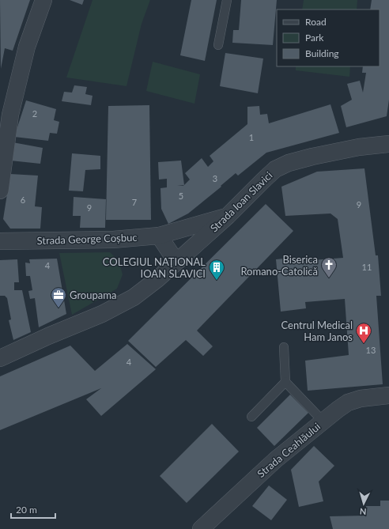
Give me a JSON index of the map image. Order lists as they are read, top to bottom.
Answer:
{
  "streets": {
    "street": ["Strada Ioan Slavici", "Strada George Coșbuc", "Strada Ceahlăului"]
  },
  "crossings": [
    ["Strada Ioan Slavici", "Strada George Coșbuc"]
  ],
  "places": {
    "church": ["Biserica Romano-Catolică"],
    "building": ["COLEGIUL NAŢIONAL IOAN SLAVICI"],
    "office": ["Groupama"],
    "hospital": ["Centrul Medical Ham Janos"]
  },
  "house_numbers": [
    "2",
    "1",
    "3",
    "5",
    "6",
    "7",
    "9",
    "9",
    "4",
    "11",
    "13",
    "4"
  ],
  "legend": ["Road", "Park", "Building"],
  "scale_bar": "20 m",
  "north": "bottom"
}
